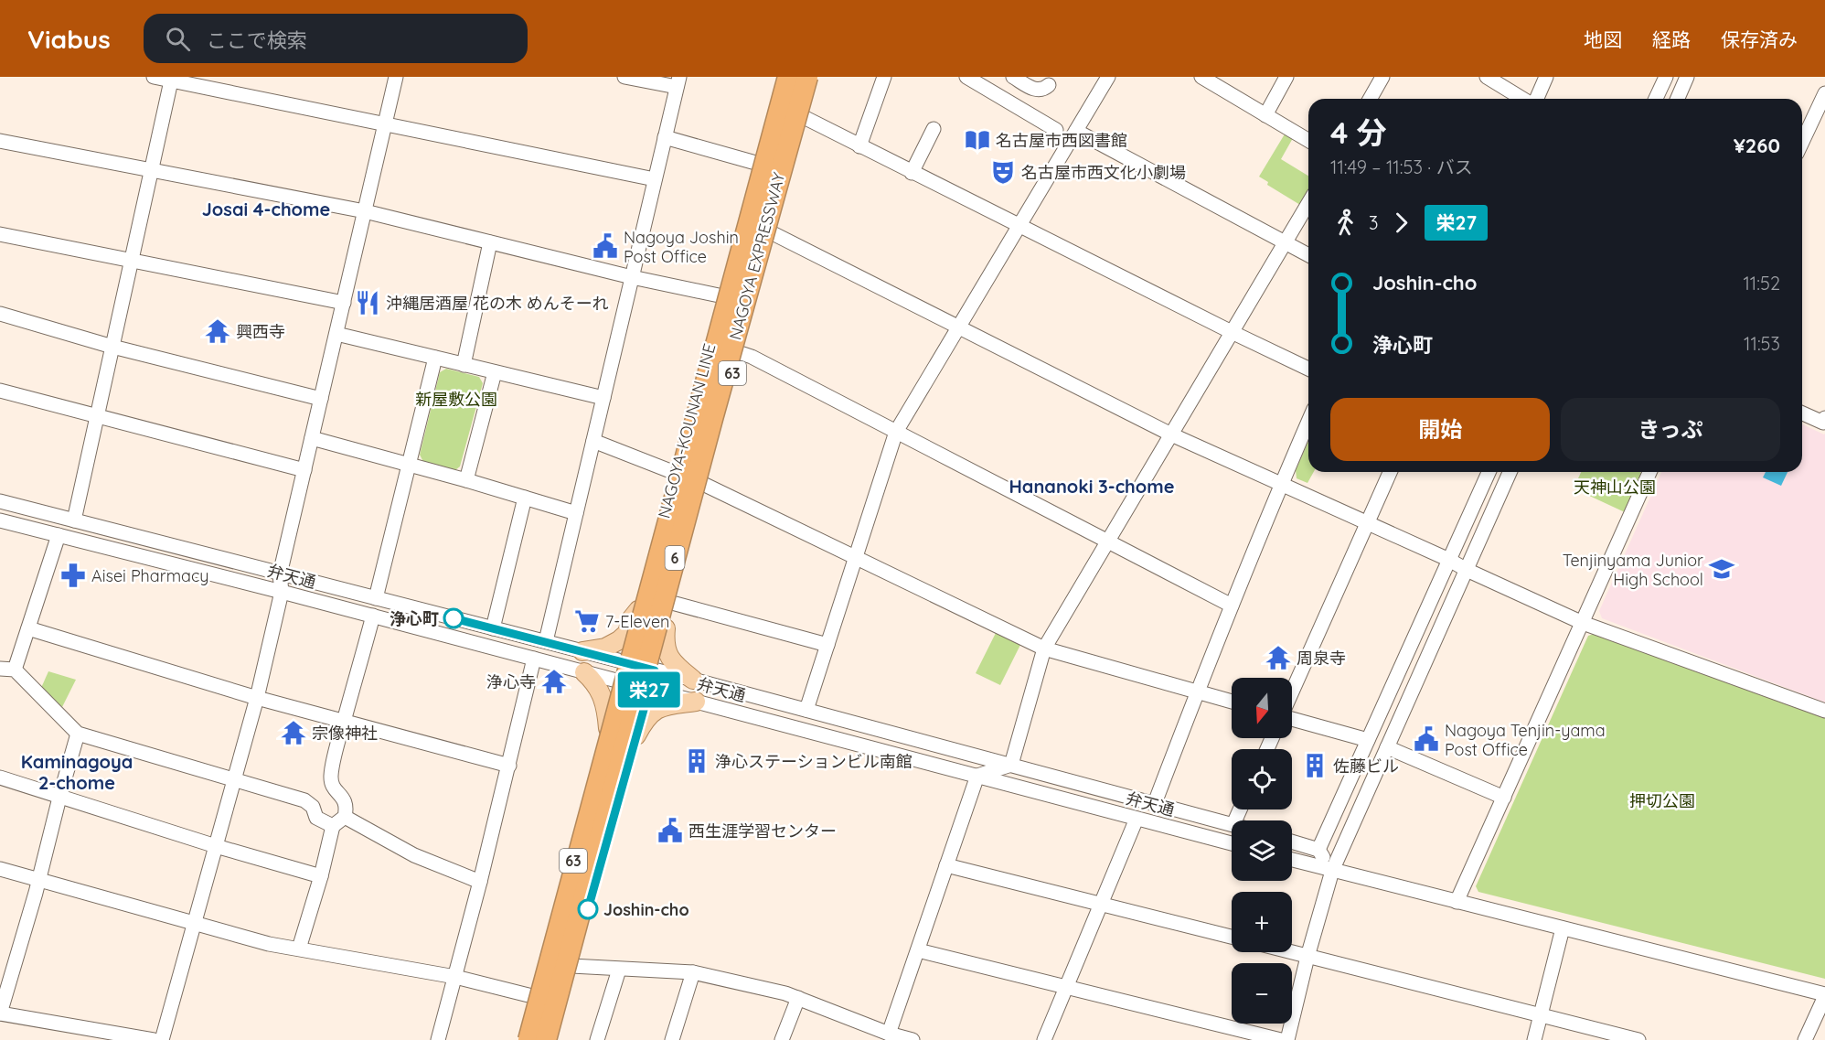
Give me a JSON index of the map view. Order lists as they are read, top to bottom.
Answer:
{
  "streets": {
    "highway": ["NAGOYA EXPRESSWAY", "6"],
    "main road": ["63", "NAGOYA-KOUNAN LINE"],
    "street": ["弁天通"]
  },
  "crossings": [
    ["NAGOYA-KOUNAN LINE", "弁天通"]
  ],
  "districts": ["Josai 4-chome", "Hananoki 3-chome", "Kaminagoya 2-chome"],
  "parks": ["新屋敷公園", "天神山公園", "押切公園"],
  "places": {
    "library": ["名古屋市西図書館"],
    "theatre": ["名古屋市西文化小劇場"],
    "public building": ["Nagoya Joshin Post Office", "Nagoya Tenjin-yama Post Office", "西生涯学習センター"],
    "restaurant": ["沖縄居酒屋 花の木 めんそーれ"],
    "temple": [
      "興西寺",
      "周泉寺",
      "浄心寺",
      "宗像神社"
    ],
    "school or university": ["Tenjinyama Junior High School"],
    "pharmacy": ["Aisei Pharmacy"],
    "other": ["浄心町", "Joshin-cho"],
    "supermarket": ["7-Eleven"],
    "building": ["浄心ステーションビル南館", "佐藤ビル"]
  },
  "lines": ["bus line 栄27"],
  "north": "bottom",
  "page": {
    "header": "Viabus",
    "search": "ここで検索",
    "nav": ["地図", "経路", "保存済み"],
    "on_map": "栄27",
    "heading": ["4 分", "11:49 – 11:53 · バス", "¥260"],
    "legs": ["3", "栄27"],
    "list": [
      {
        "name": "Joshin-cho",
        "value": "11:52"
      },
      {
        "name": "浄心町",
        "value": "11:53"
      }
    ],
    "buttons": ["開始", "きっぷ"],
    "map_buttons": ["+", "−"]
  }
}
